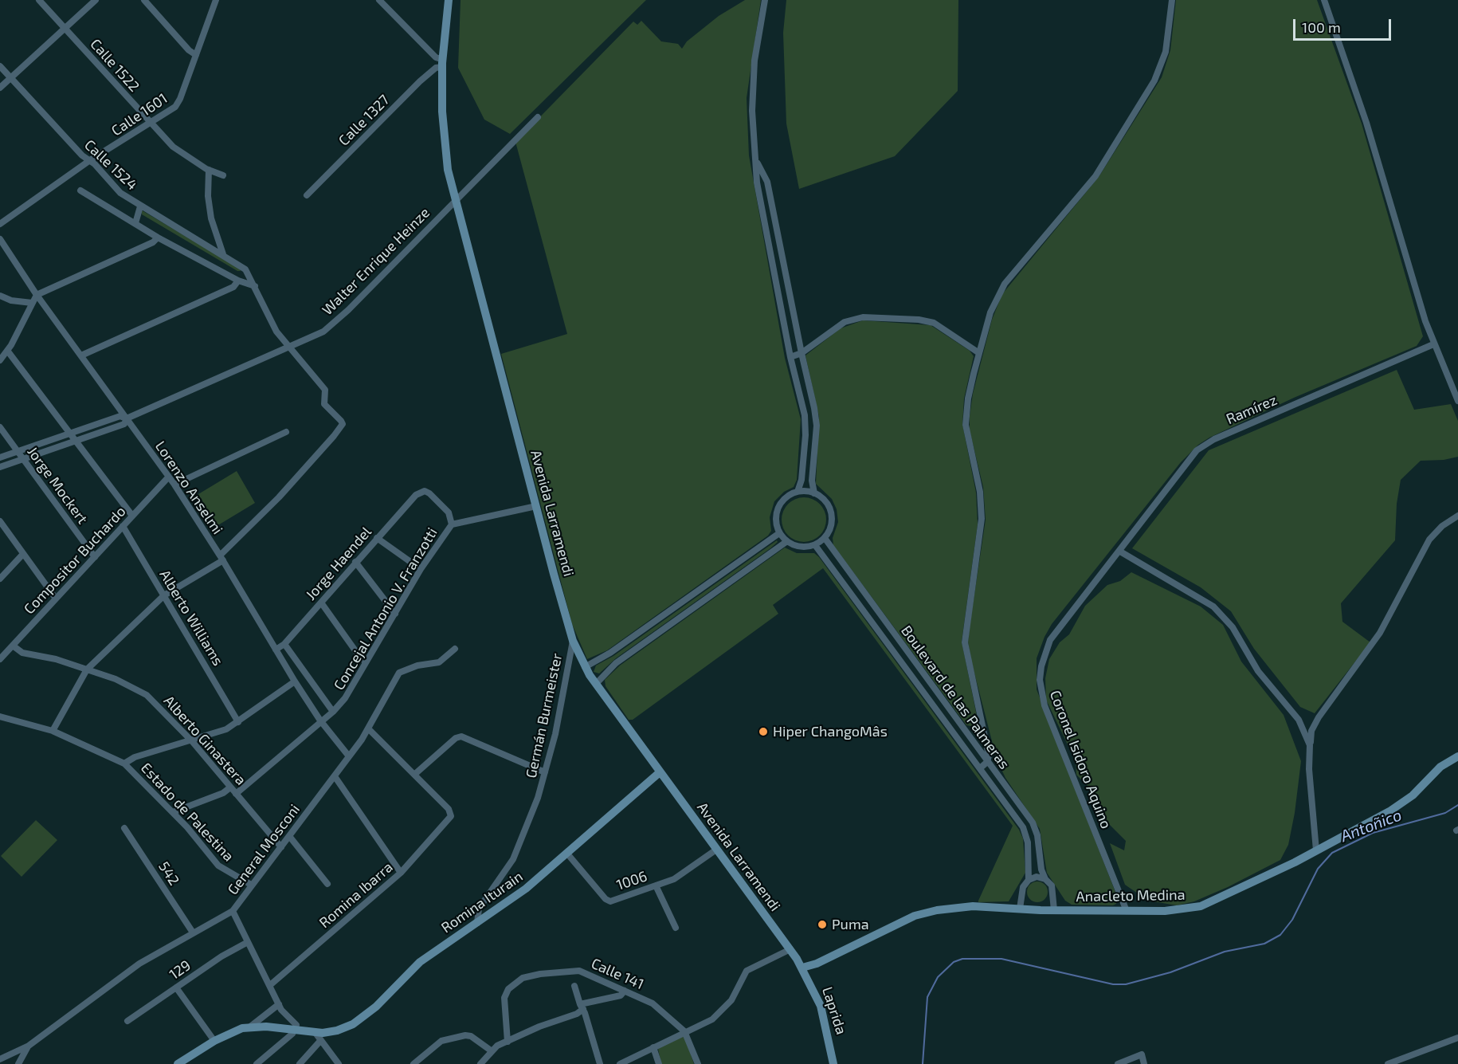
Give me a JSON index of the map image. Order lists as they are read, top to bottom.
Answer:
{
  "streets": {
    "street": [
      "Calle 1522",
      "Calle 1601",
      "Calle 1327",
      "Calle 1524",
      "Walter Enrique Heinze",
      "Ramírez",
      "Jorge Mockert",
      "Lorenzo Anselmi",
      "Avenida Larramendi",
      "Compositor Buchardo",
      "Jorge Haendel",
      "Concejal Antonio V. Franzotti",
      "Alberto Williams",
      "Boulevard de las Palmeras",
      "Germán Burmeister",
      "Alberto Ginastera",
      "Coronel Isidoro Aquino",
      "Estado de Palestina",
      "General Mosconi",
      "542",
      "1006",
      "Romina Ibarra",
      "Anacleto Medina",
      "Romina Iturain",
      "129",
      "Calle 141",
      "Laprida"
    ]
  },
  "crossings": [
    ["Calle 1522", "Calle 1601"],
    ["Calle 1601", "Calle 1524"],
    ["Calle 1327", "Avenida Larramendi"],
    ["Walter Enrique Heinze", "Lorenzo Anselmi"],
    ["Walter Enrique Heinze", "Avenida Larramendi"],
    ["Ramírez", "Coronel Isidoro Aquino"],
    ["Jorge Mockert", "Compositor Buchardo"],
    ["Lorenzo Anselmi", "Compositor Buchardo"],
    ["Lorenzo Anselmi", "Jorge Haendel"],
    ["Lorenzo Anselmi", "Concejal Antonio V. Franzotti"],
    ["Lorenzo Anselmi", "General Mosconi"],
    ["Avenida Larramendi", "Germán Burmeister"],
    ["Avenida Larramendi", "1006"],
    ["Avenida Larramendi", "Anacleto Medina"],
    ["Avenida Larramendi", "Romina Iturain"],
    ["Avenida Larramendi", "Laprida"],
    ["Compositor Buchardo", "Alberto Williams"],
    ["Compositor Buchardo", "Alberto Ginastera"],
    ["Jorge Haendel", "Concejal Antonio V. Franzotti"],
    ["Concejal Antonio V. Franzotti", "Alberto Ginastera"],
    ["Boulevard de las Palmeras", "Anacleto Medina"],
    ["Germán Burmeister", "Romina Iturain"],
    ["Alberto Ginastera", "General Mosconi"],
    ["Coronel Isidoro Aquino", "Anacleto Medina"],
    ["Estado de Palestina", "General Mosconi"],
    ["General Mosconi", "542"],
    ["1006", "Romina Iturain"],
    ["Anacleto Medina", "Laprida"]
  ],
  "water": ["Antoñico"],
  "places": ["Hiper ChangoMâs", "Puma"],
  "scale_bar": "100 m"
}
